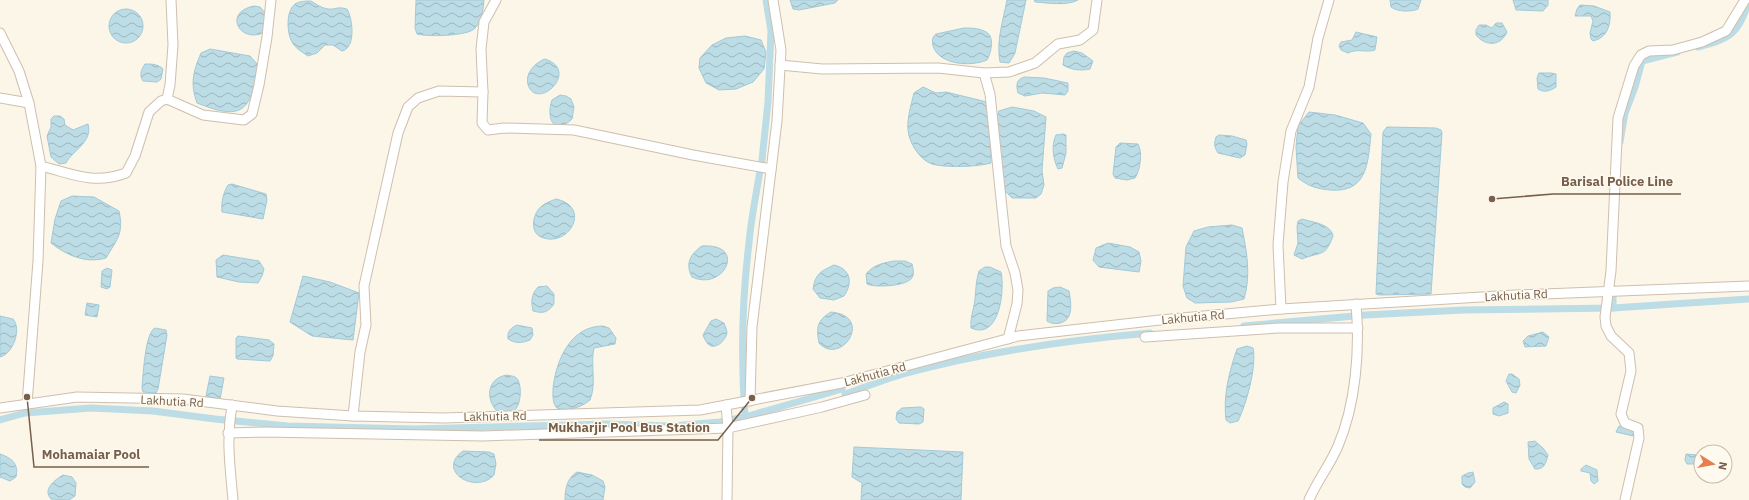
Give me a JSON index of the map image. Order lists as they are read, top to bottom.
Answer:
{
  "streets": {
    "street": ["Lakhutia Rd"]
  },
  "places": ["Barisal Police Line", "Mohamaiar Pool", "Mukharjir Pool Bus Station"],
  "north": "right"
}
